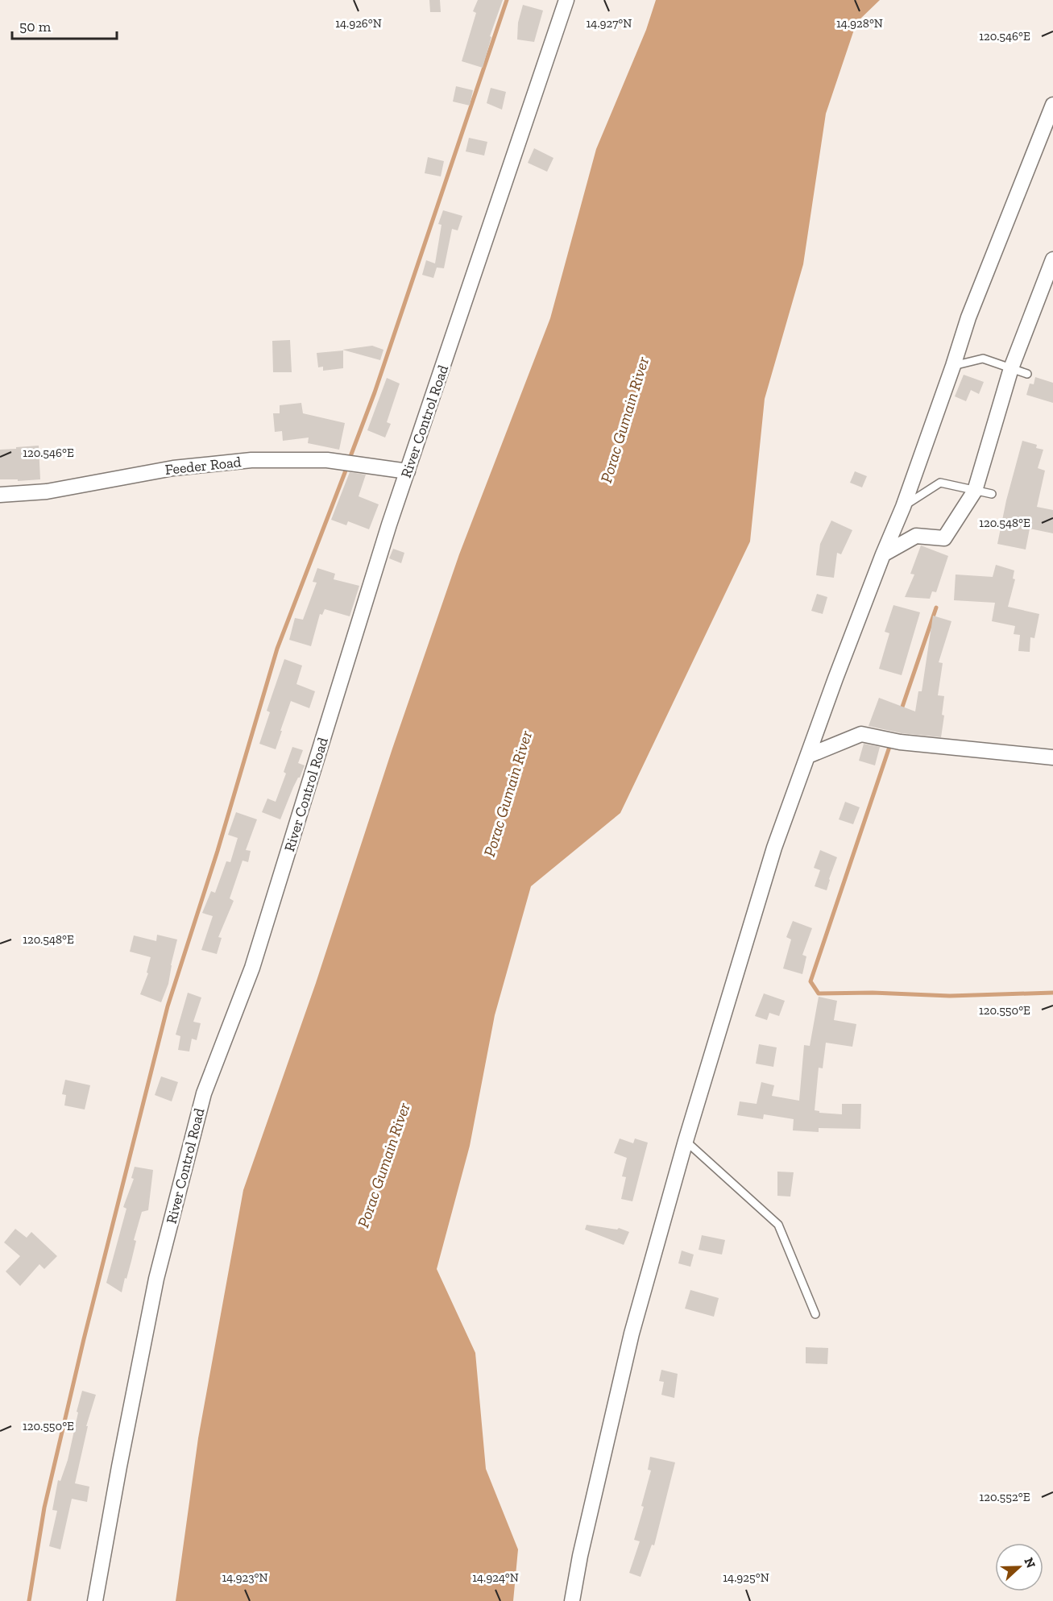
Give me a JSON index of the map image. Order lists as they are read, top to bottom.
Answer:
{
  "streets": {
    "street": ["River Control Road", "Feeder Road"]
  },
  "crossings": [
    ["River Control Road", "Feeder Road"]
  ],
  "water": ["Porac Gumain River"],
  "scale_bar": "50 m",
  "north": "right",
  "coordinates": [
    "14.926°N",
    "14.927°N",
    "14.928°N",
    "120.546°E",
    "120.548°E",
    "120.550°E",
    "120.552°E",
    "14.923°N",
    "14.924°N",
    "14.925°N"
  ]
}
